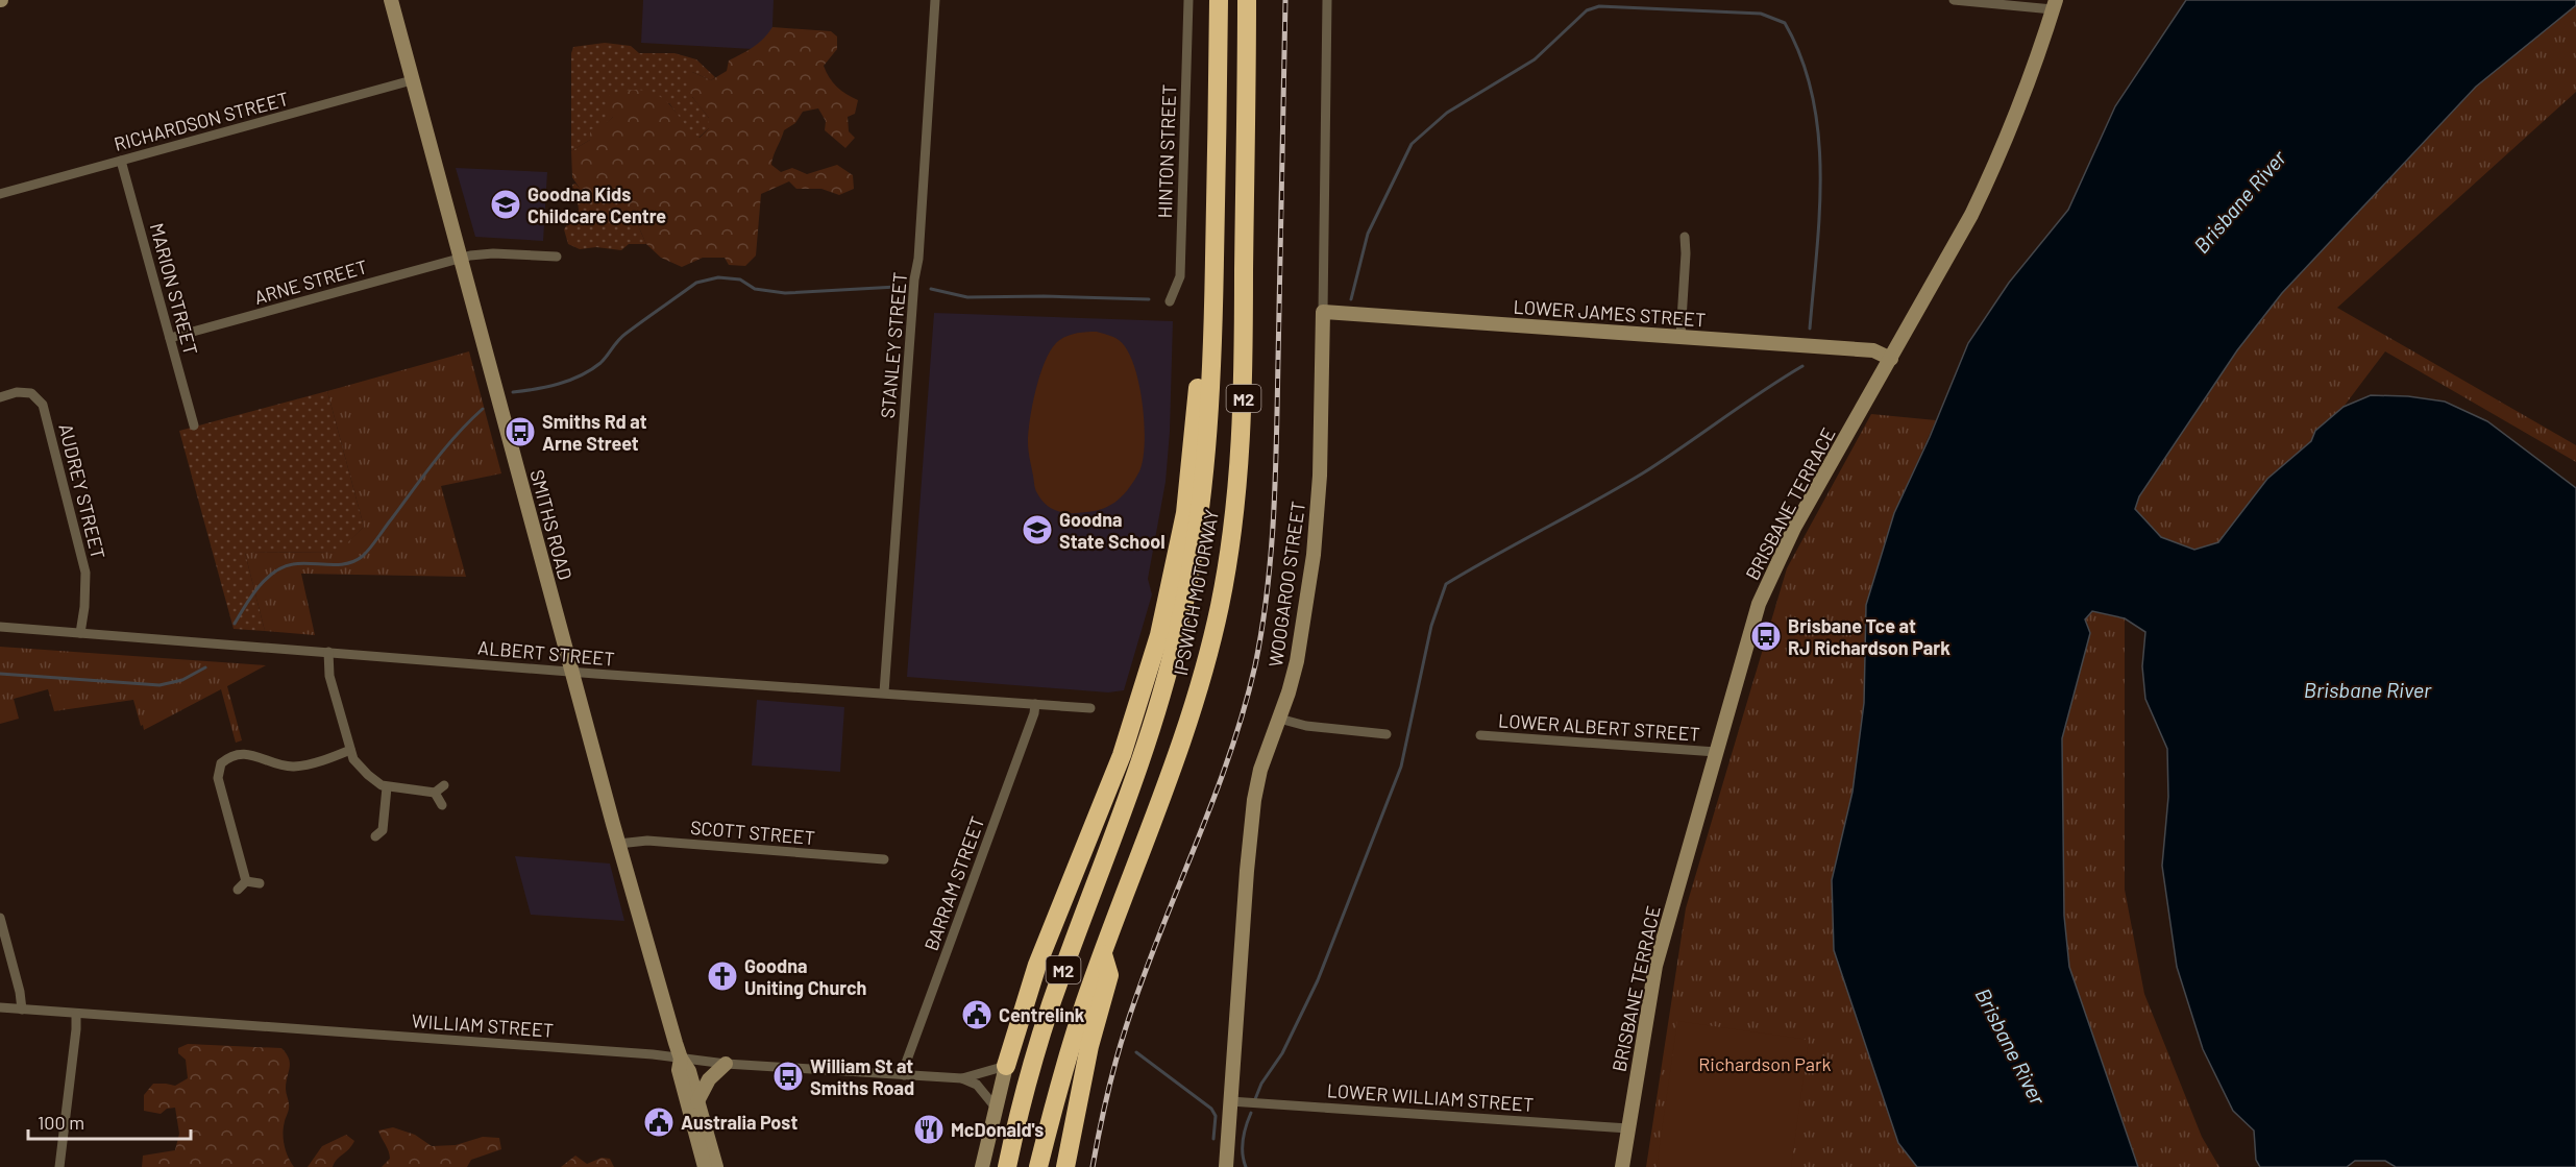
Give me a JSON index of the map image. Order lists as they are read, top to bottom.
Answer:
{
  "streets": {
    "highway": ["M2", "IPSWICH MOTORWAY"],
    "street": [
      "RICHARDSON STREET",
      "HINTON STREET",
      "ARNE STREET",
      "MARION STREET",
      "LOWER JAMES STREET",
      "STANLEY STREET",
      "AUDREY STREET",
      "BRISBANE TERRACE",
      "SMITHS ROAD",
      "WOOGAROO STREET",
      "ALBERT STREET",
      "LOWER ALBERT STREET",
      "SCOTT STREET",
      "BARRAM STREET",
      "WILLIAM STREET",
      "LOWER WILLIAM STREET"
    ]
  },
  "crossings": [
    ["RICHARDSON STREET", "MARION STREET"],
    ["RICHARDSON STREET", "SMITHS ROAD"],
    ["ARNE STREET", "MARION STREET"],
    ["ARNE STREET", "SMITHS ROAD"],
    ["LOWER JAMES STREET", "BRISBANE TERRACE"],
    ["LOWER JAMES STREET", "WOOGAROO STREET"],
    ["STANLEY STREET", "ALBERT STREET"],
    ["AUDREY STREET", "ALBERT STREET"],
    ["BRISBANE TERRACE", "LOWER ALBERT STREET"],
    ["BRISBANE TERRACE", "LOWER WILLIAM STREET"],
    ["SMITHS ROAD", "ALBERT STREET"],
    ["SMITHS ROAD", "SCOTT STREET"],
    ["SMITHS ROAD", "WILLIAM STREET"],
    ["WOOGAROO STREET", "LOWER WILLIAM STREET"],
    ["ALBERT STREET", "BARRAM STREET"],
    ["BARRAM STREET", "WILLIAM STREET"]
  ],
  "water": ["Brisbane River"],
  "parks": ["Richardson Park"],
  "places": {
    "school or university": ["Goodna Kids Childcare Centre", "Goodna State School"],
    "bus stop": ["Smiths Rd at Arne Street", "Brisbane Tce at RJ Richardson Park", "William St at Smiths Road"],
    "church": ["Goodna Uniting Church"],
    "public building": ["Centrelink", "Australia Post"],
    "restaurant": ["McDonald's"]
  },
  "scale_bar": "100 m"
}
